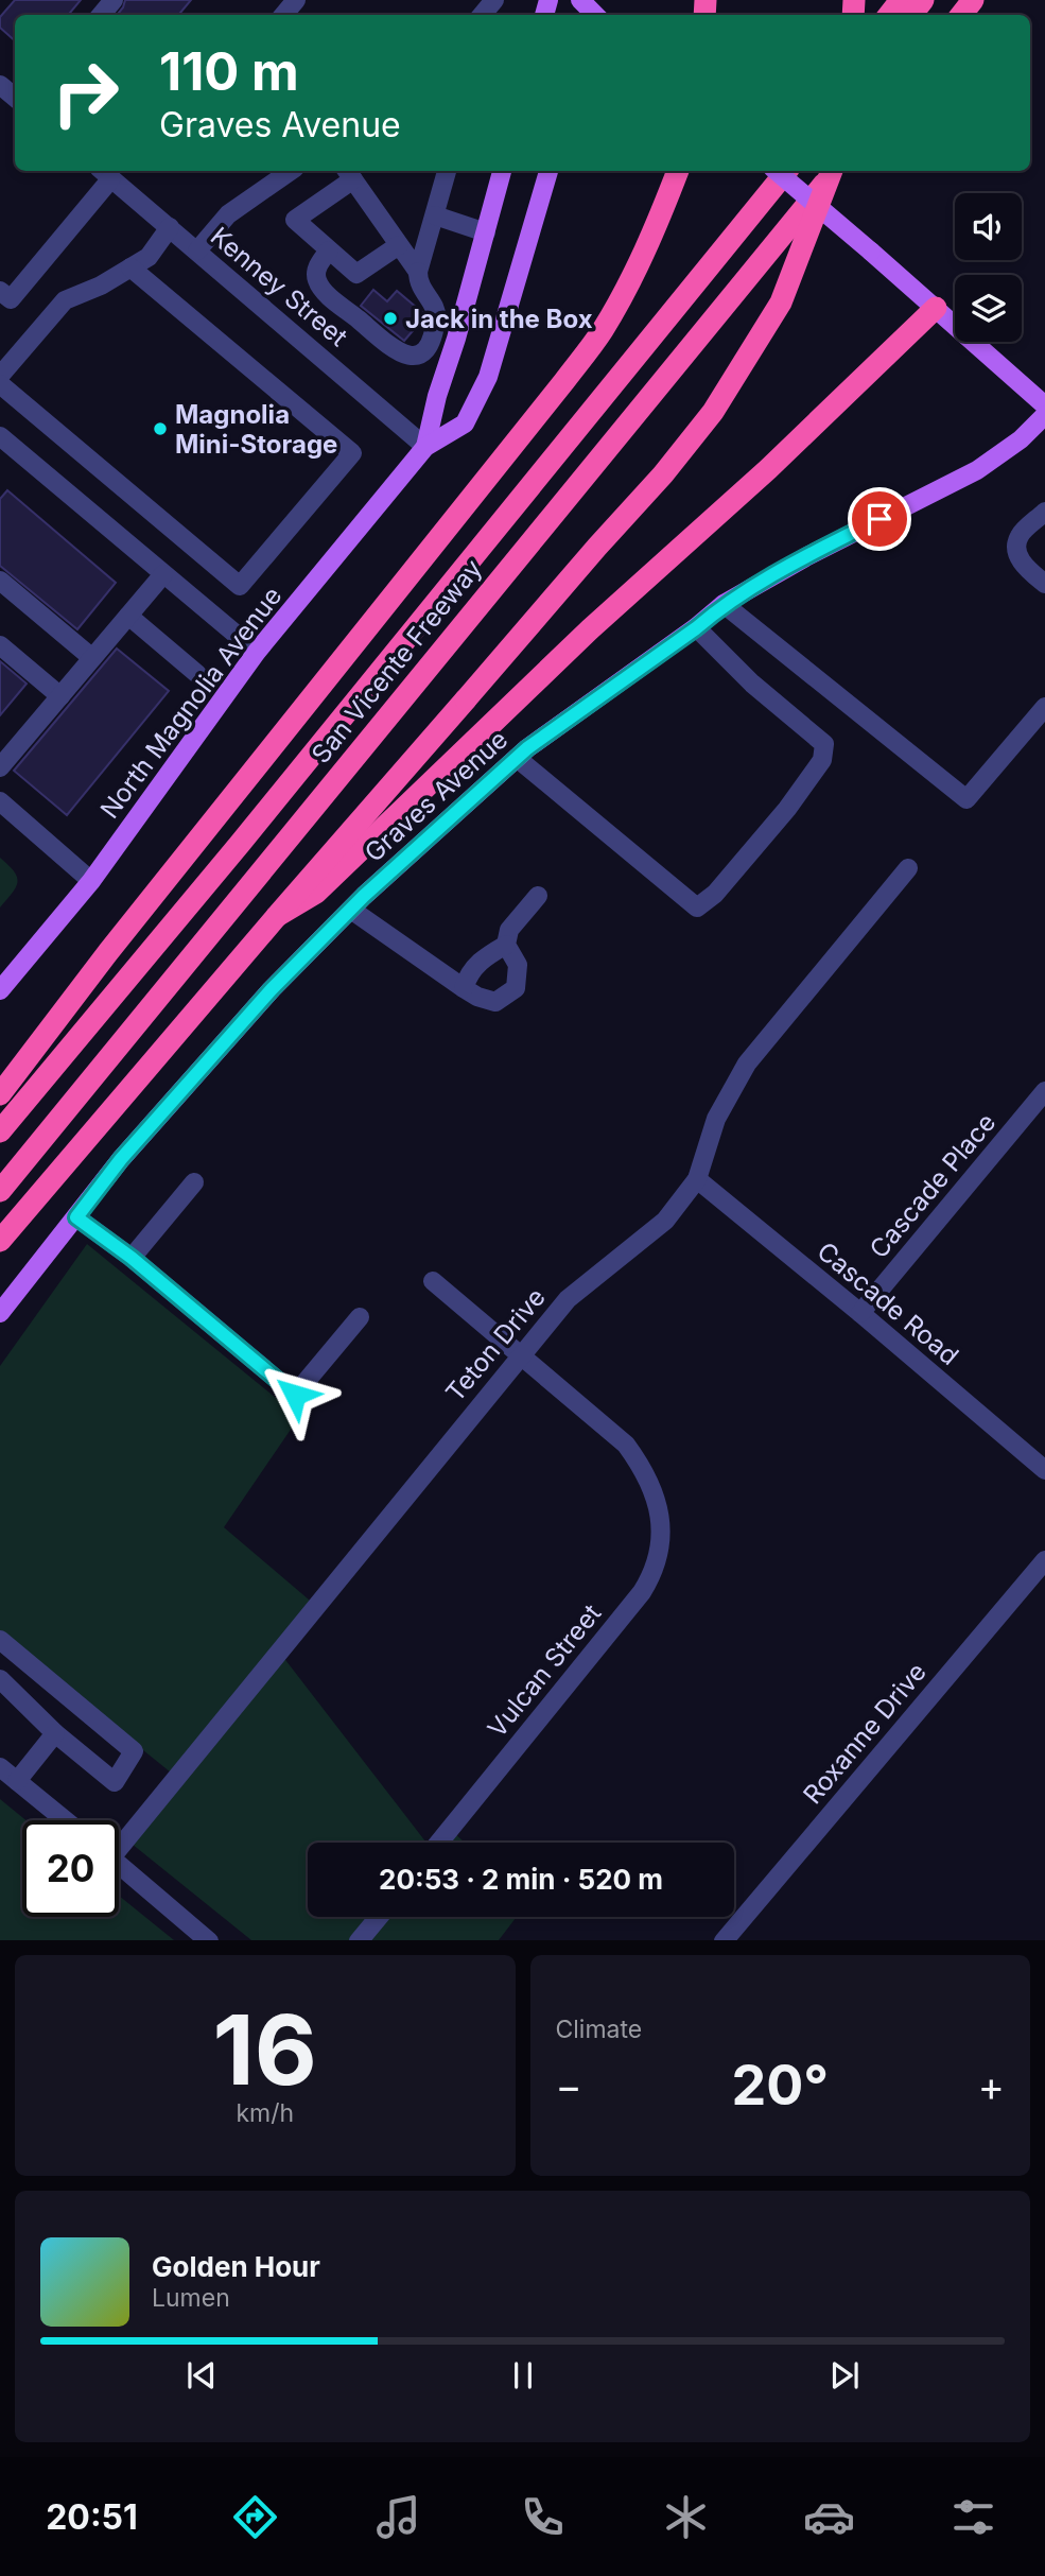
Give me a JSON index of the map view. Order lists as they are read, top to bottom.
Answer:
{
  "streets": {
    "highway": ["San Vicente Freeway"],
    "main road": ["North Magnolia Avenue", "Graves Avenue"],
    "street": [
      "Kenney Street",
      "Cascade Place",
      "Cascade Road",
      "Teton Drive",
      "Vulcan Street",
      "Roxanne Drive"
    ]
  },
  "crossings": [
    ["Kenney Street", "North Magnolia Avenue"],
    ["Cascade Place", "Cascade Road"],
    ["Cascade Road", "Teton Drive"],
    ["Teton Drive", "Vulcan Street"]
  ],
  "places": ["Jack in the Box", "Magnolia Mini-Storage"],
  "page": {
    "turn": ["110 m", "Graves Avenue"],
    "limit": "20",
    "trip": "20:53 · 2 min · 520 m",
    "tile": [
      ["16", "km/h"],
      "Climate"
    ],
    "heat": ["−", "20°", "+"],
    "song": ["Golden Hour", "Lumen"],
    "tabs": "20:51"
  }
}
